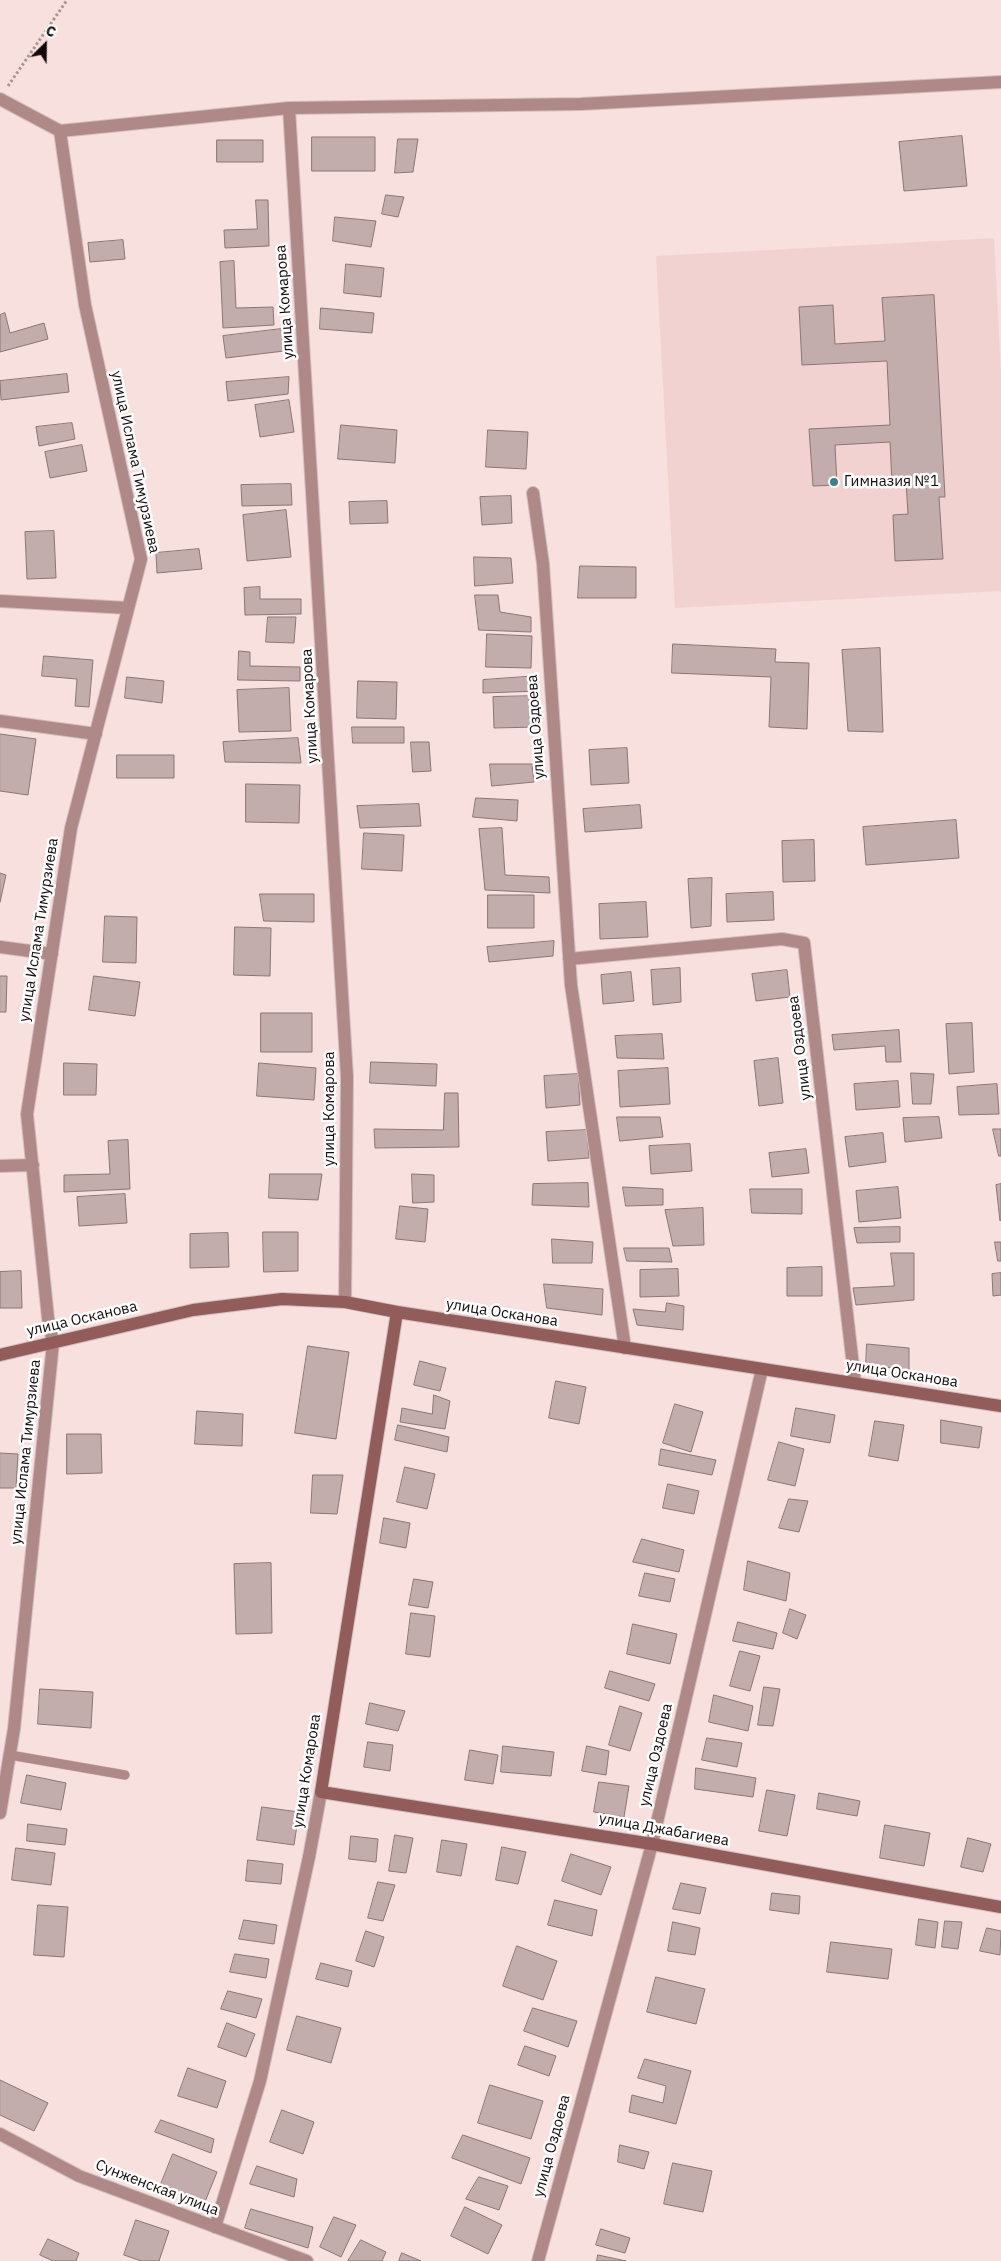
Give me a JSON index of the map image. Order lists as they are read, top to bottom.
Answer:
{
  "streets": {
    "main road": ["улица Комарова", "улица Осканова", "улица Джабагиева"],
    "street": ["улица Ислама Тимурзиева", "улица Оздоева", "Сунженская улица"]
  },
  "crossings": [
    ["улица Комарова", "улица Осканова"],
    ["улица Комарова", "улица Джабагиева"],
    ["улица Комарова", "Сунженская улица"],
    ["улица Ислама Тимурзиева", "улица Осканова"],
    ["улица Оздоева", "улица Осканова"],
    ["улица Оздоева", "улица Джабагиева"]
  ],
  "places": ["Гимназия №1"],
  "north": "top right"
}
